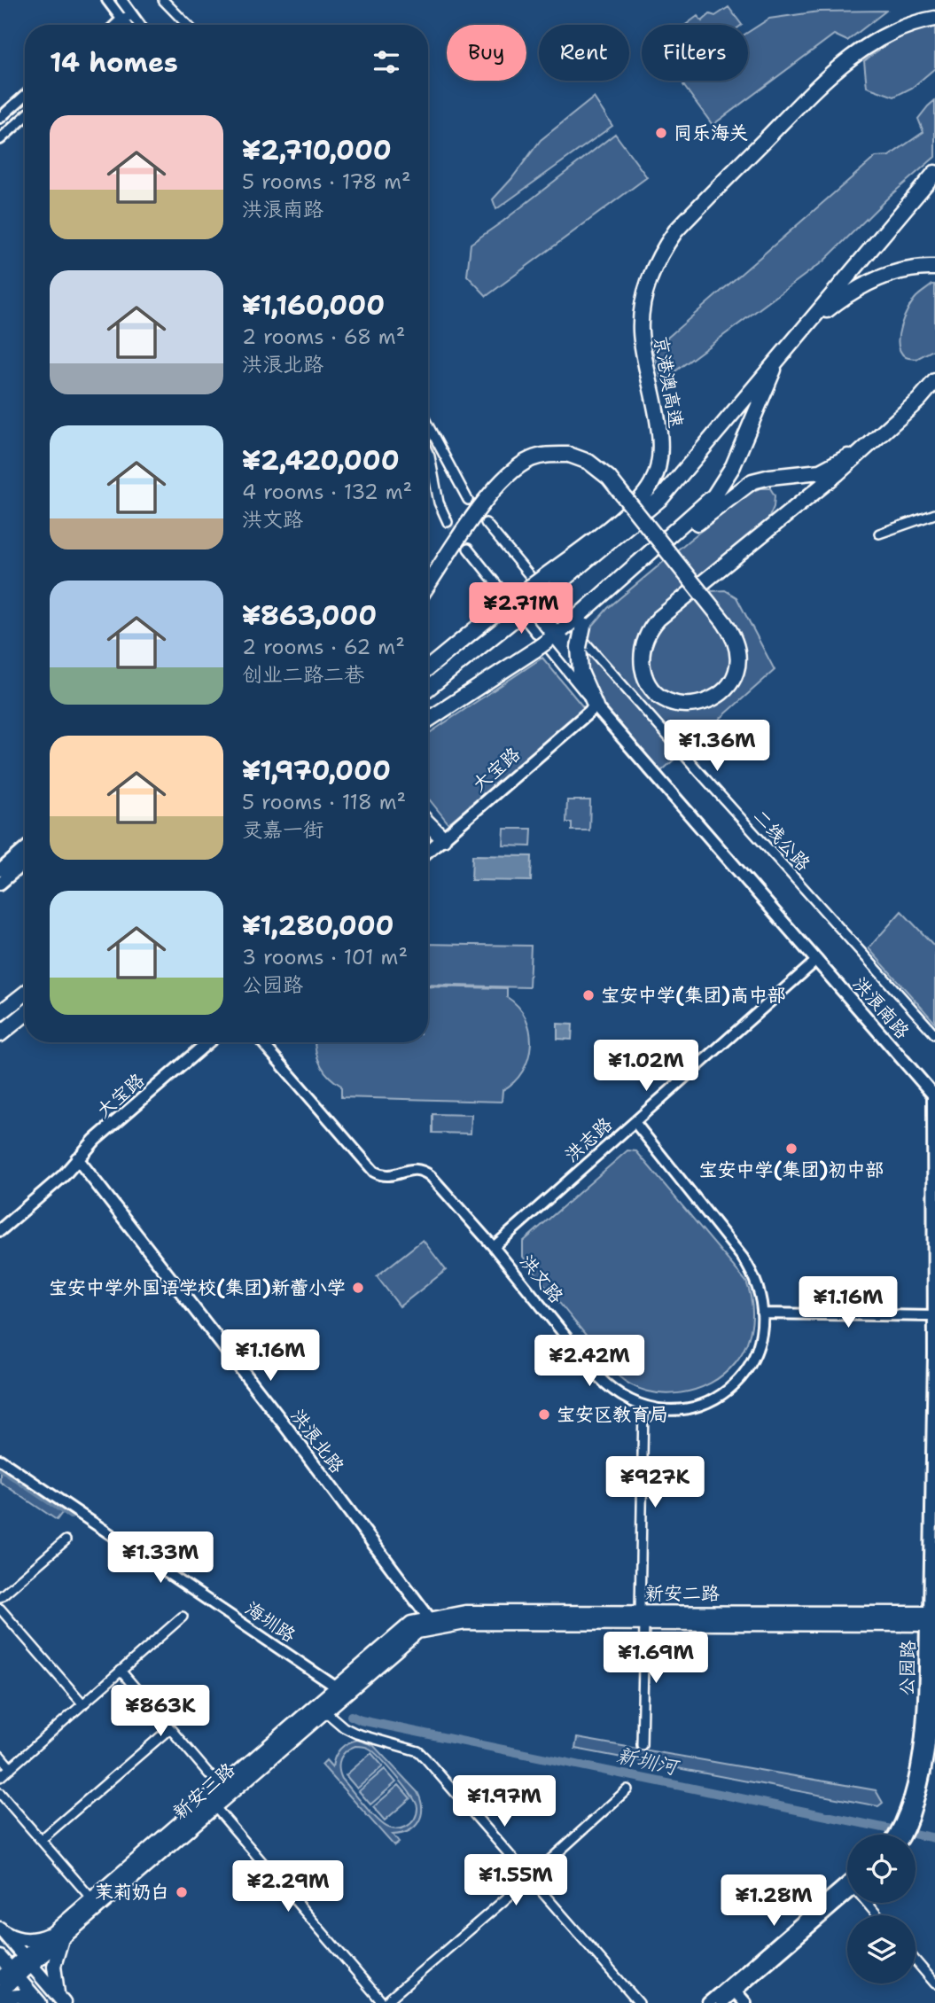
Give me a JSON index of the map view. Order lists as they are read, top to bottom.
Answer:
{
  "streets": {
    "highway": ["京港澳高速"],
    "main road": [
      "大宝路",
      "洪浪南路",
      "洪浪北路",
      "新安二路",
      "公园路",
      "新安三路"
    ],
    "street": [
      "二线公路",
      "洪志路",
      "洪文路",
      "海圳路"
    ]
  },
  "crossings": [
    ["大宝路", "洪浪南路"],
    ["大宝路", "洪浪北路"],
    ["洪浪南路", "洪志路"],
    ["洪浪南路", "新安二路"],
    ["洪浪南路", "公园路"],
    ["洪志路", "洪文路"],
    ["洪浪北路", "新安二路"],
    ["洪浪北路", "新安三路"],
    ["新安二路", "公园路"],
    ["新安二路", "新安三路"],
    ["海圳路", "新安三路"]
  ],
  "water": ["新圳河"],
  "places": [
    "同乐海关",
    "宝安中学(集团)高中部",
    "宝安中学(集团)初中部",
    "宝安中学外国语学校(集团)新蕾小学",
    "宝安区教育局",
    "茉莉奶白"
  ],
  "page": {
    "chip": ["Buy", "Rent", "Filters"],
    "heading": "14 homes",
    "list": [
      {
        "name": "¥2,710,000",
        "note": "5 rooms · 178 m² · 洪浪南路"
      },
      {
        "name": "¥1,160,000",
        "note": "2 rooms · 68 m² · 洪浪北路"
      },
      {
        "name": "¥2,420,000",
        "note": "4 rooms · 132 m² · 洪文路"
      },
      {
        "name": "¥863,000",
        "note": "2 rooms · 62 m² · 创业二路二巷"
      },
      {
        "name": "¥1,970,000",
        "note": "5 rooms · 118 m² · 灵嘉一街"
      },
      {
        "name": "¥1,280,000",
        "note": "3 rooms · 101 m² · 公园路"
      }
    ],
    "price": [
      "¥2.71M",
      "¥1.36M",
      "¥1.02M",
      "¥1.16M",
      "¥1.16M",
      "¥2.42M",
      "¥927K",
      "¥1.33M",
      "¥1.69M",
      "¥863K",
      "¥1.97M",
      "¥1.55M",
      "¥2.29M",
      "¥1.28M"
    ]
  }
}
